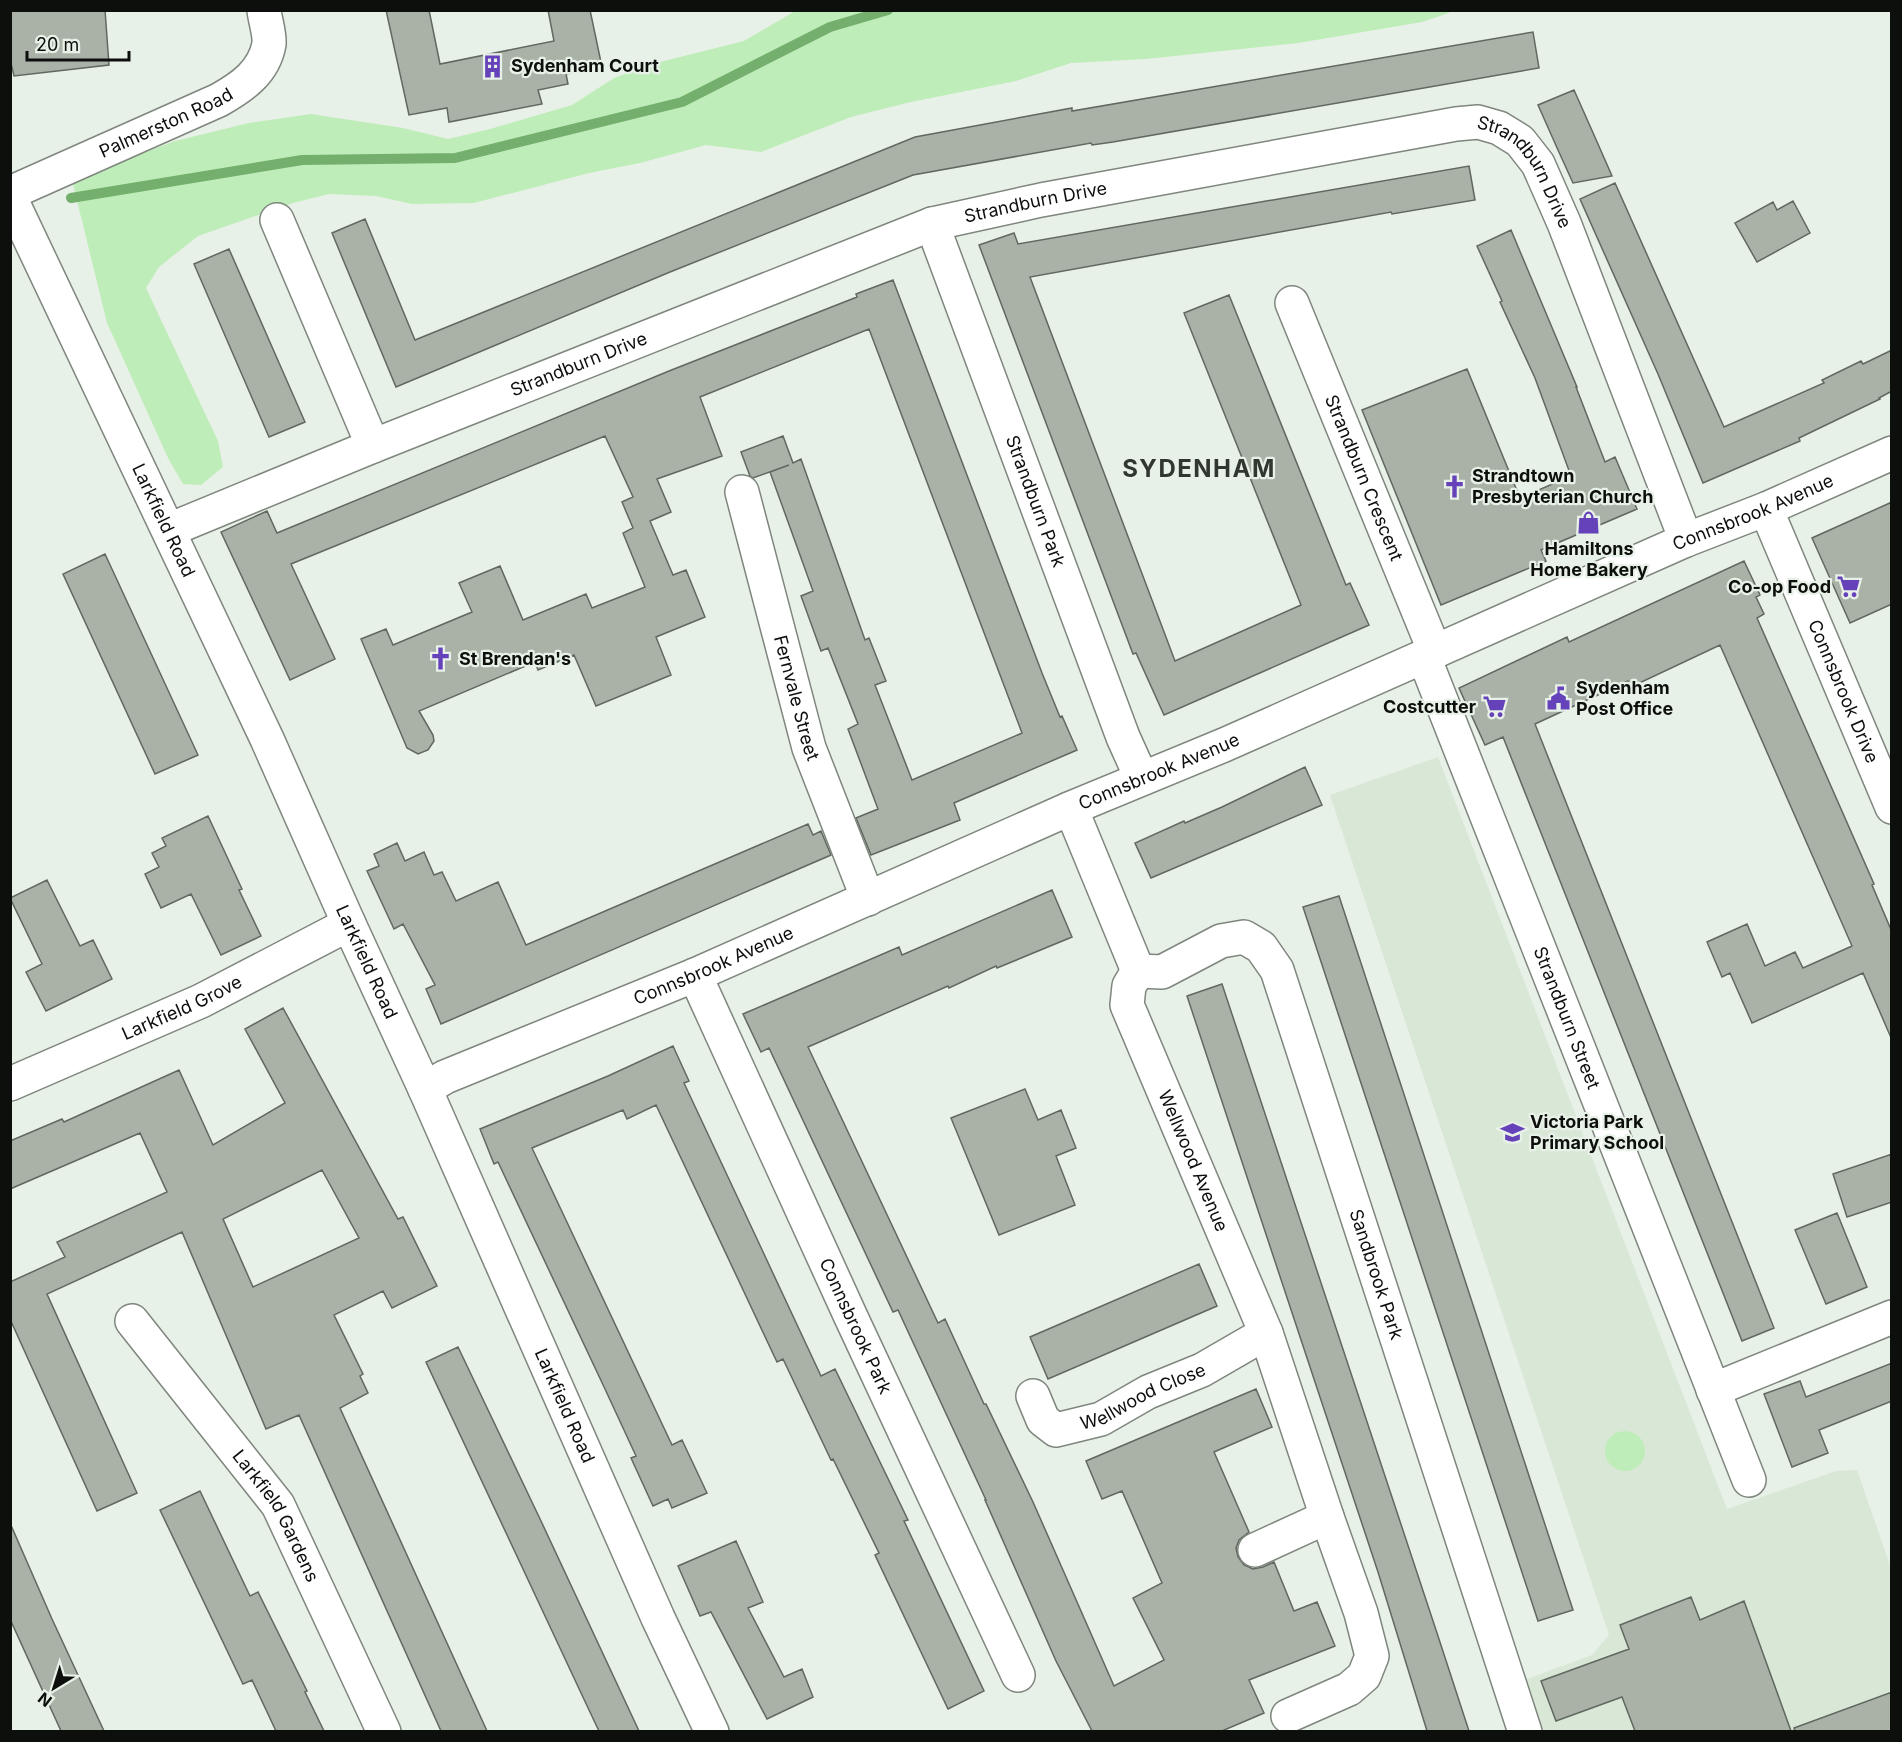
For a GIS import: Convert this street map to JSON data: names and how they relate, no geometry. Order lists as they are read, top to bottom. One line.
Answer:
{"streets":{"street":["Palmerston Road","Strandburn Drive","Strandburn Crescent","Strandburn Park","Connsbrook Avenue","Larkfield Road","Connsbrook Drive","Fernvale Street","Larkfield Grove","Strandburn Street","Wellwood Avenue","Sandbrook Park","Connsbrook Park","Wellwood Close","Larkfield Gardens"]},"crossings":[["Palmerston Road","Larkfield Road"],["Strandburn Drive","Strandburn Park"],["Strandburn Drive","Connsbrook Avenue"],["Strandburn Drive","Larkfield Road"],["Strandburn Crescent","Connsbrook Avenue"],["Strandburn Crescent","Strandburn Street"],["Strandburn Park","Connsbrook Avenue"],["Connsbrook Avenue","Larkfield Road"],["Connsbrook Avenue","Connsbrook Drive"],["Connsbrook Avenue","Fernvale Street"],["Connsbrook Avenue","Strandburn Street"],["Connsbrook Avenue","Connsbrook Park"],["Larkfield Road","Larkfield Grove"],["Wellwood Avenue","Sandbrook Park"],["Wellwood Avenue","Wellwood Close"]],"districts":["SYDENHAM"],"places":{"building":["Sydenham Court"],"church":["Strandtown Presbyterian Church","St Brendan's"],"shop":["Hamiltons Home Bakery"],"supermarket":["Co-op Food","Costcutter"],"public building":["Sydenham Post Office"],"school or university":["Victoria Park Primary School"]},"scale_bar":"20 m","north":"bottom left"}
